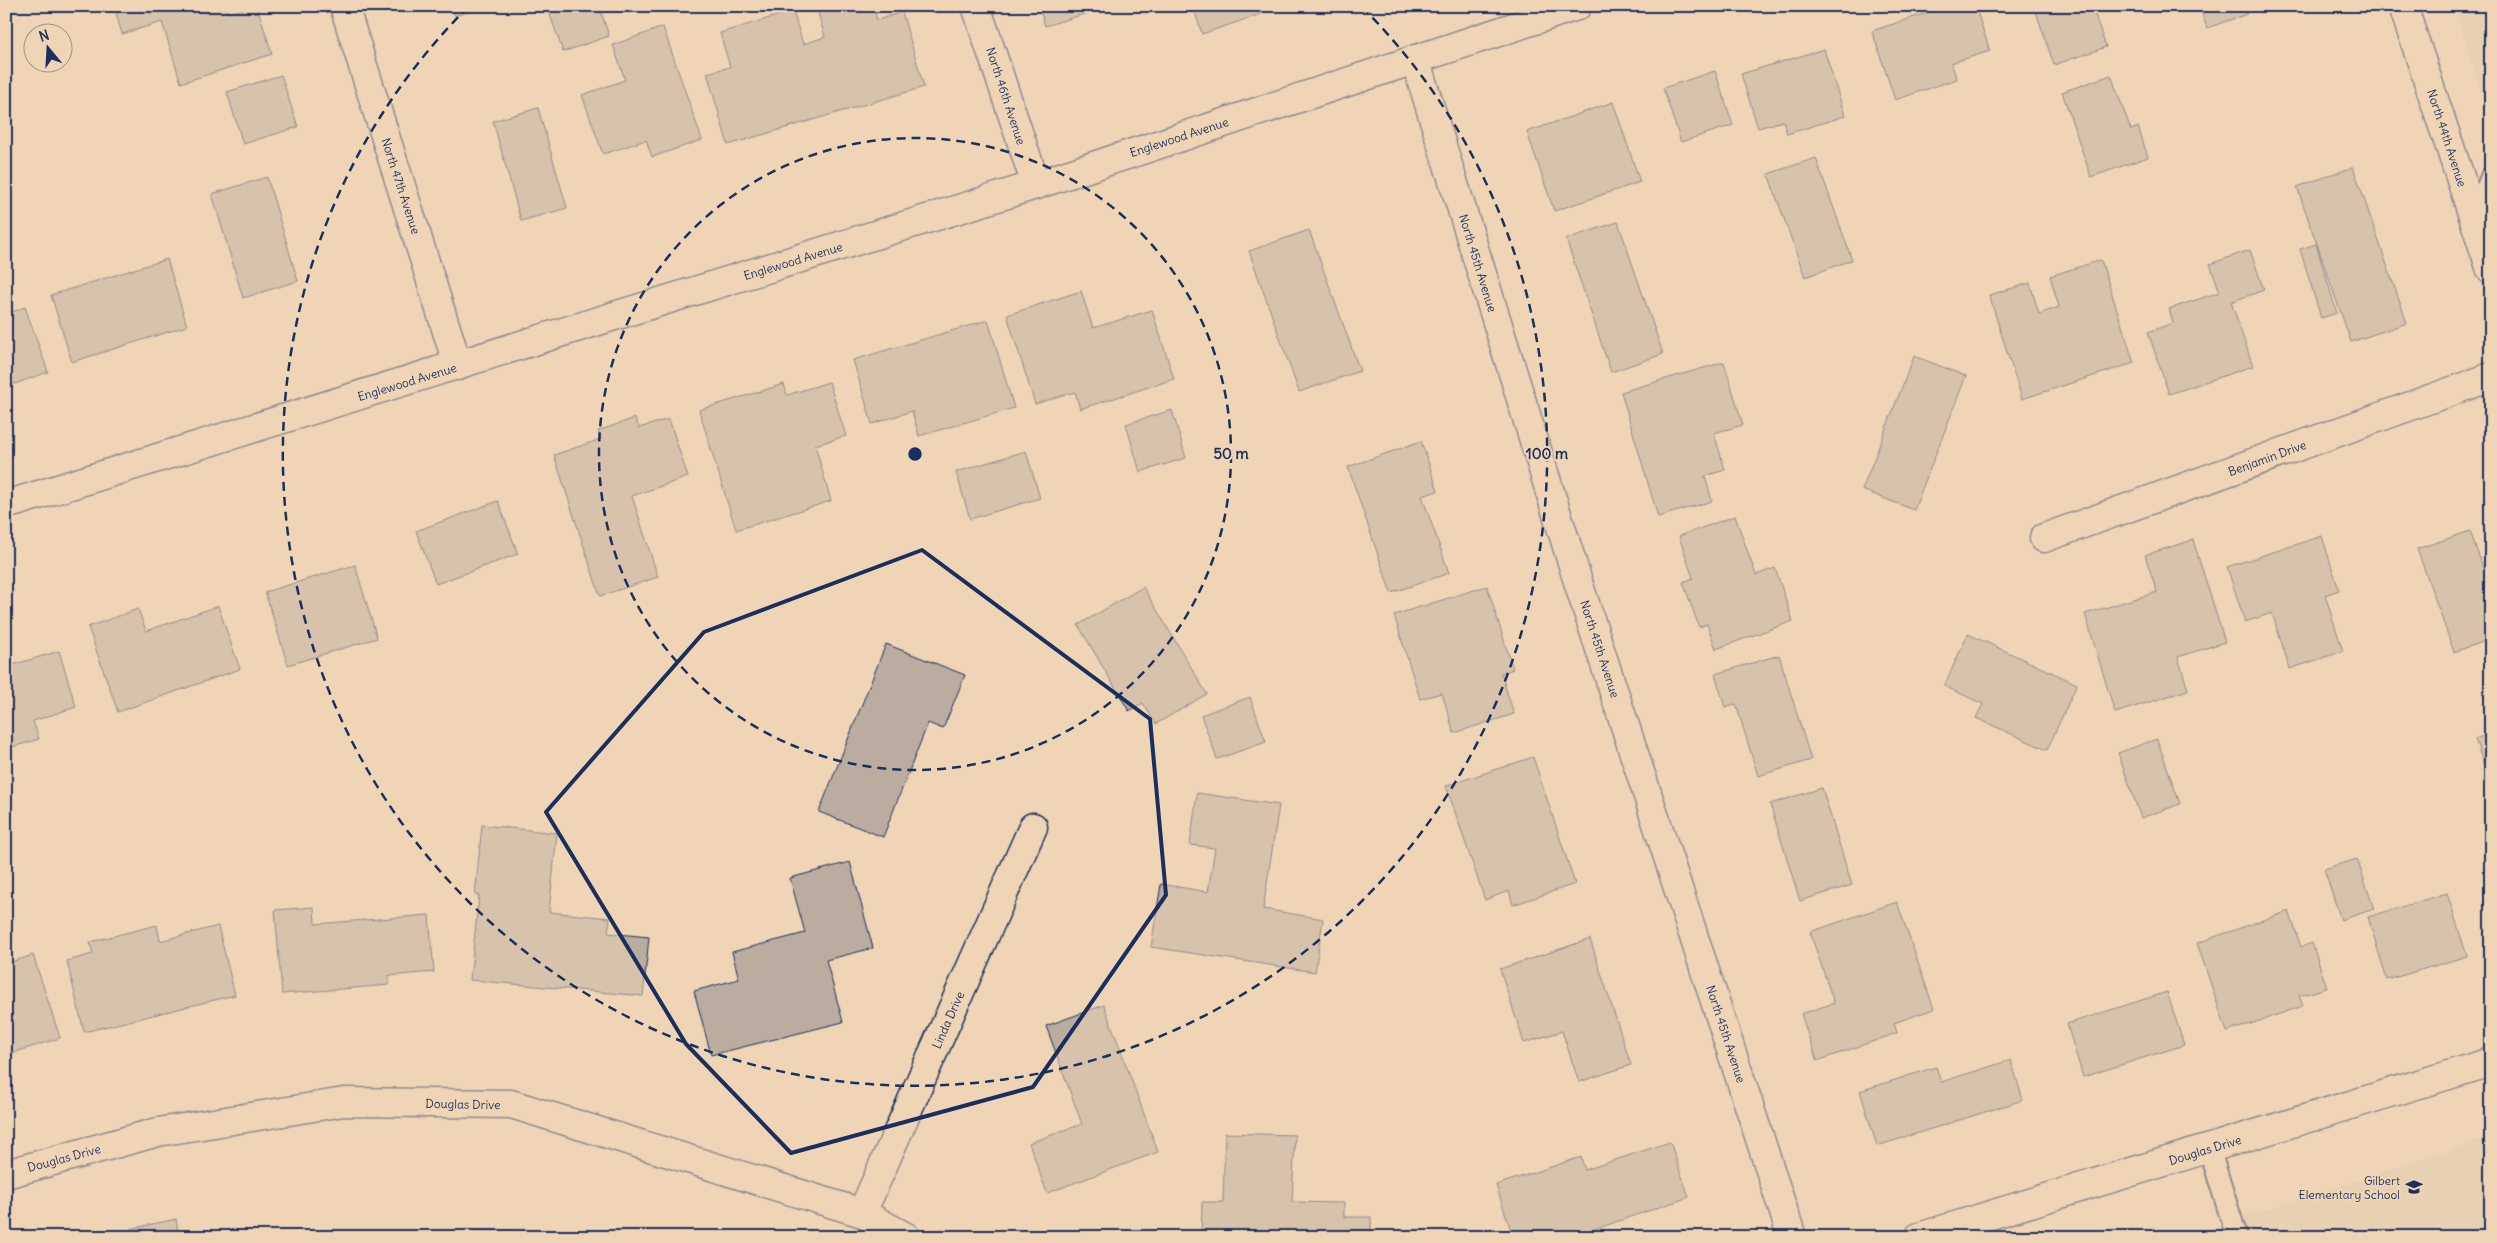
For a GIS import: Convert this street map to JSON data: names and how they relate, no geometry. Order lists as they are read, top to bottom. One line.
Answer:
{"streets":{"street":["North 46th Avenue","Englewood Avenue","North 44th Avenue","North 47th Avenue","North 45th Avenue","Benjamin Drive","Linda Drive","Douglas Drive"]},"crossings":[["North 46th Avenue","Englewood Avenue"],["Englewood Avenue","North 47th Avenue"],["Englewood Avenue","North 45th Avenue"],["Linda Drive","Douglas Drive"]],"places":{"school or university":["Gilbert Elementary School"]},"north":"top","rings":["50 m","100 m"]}
